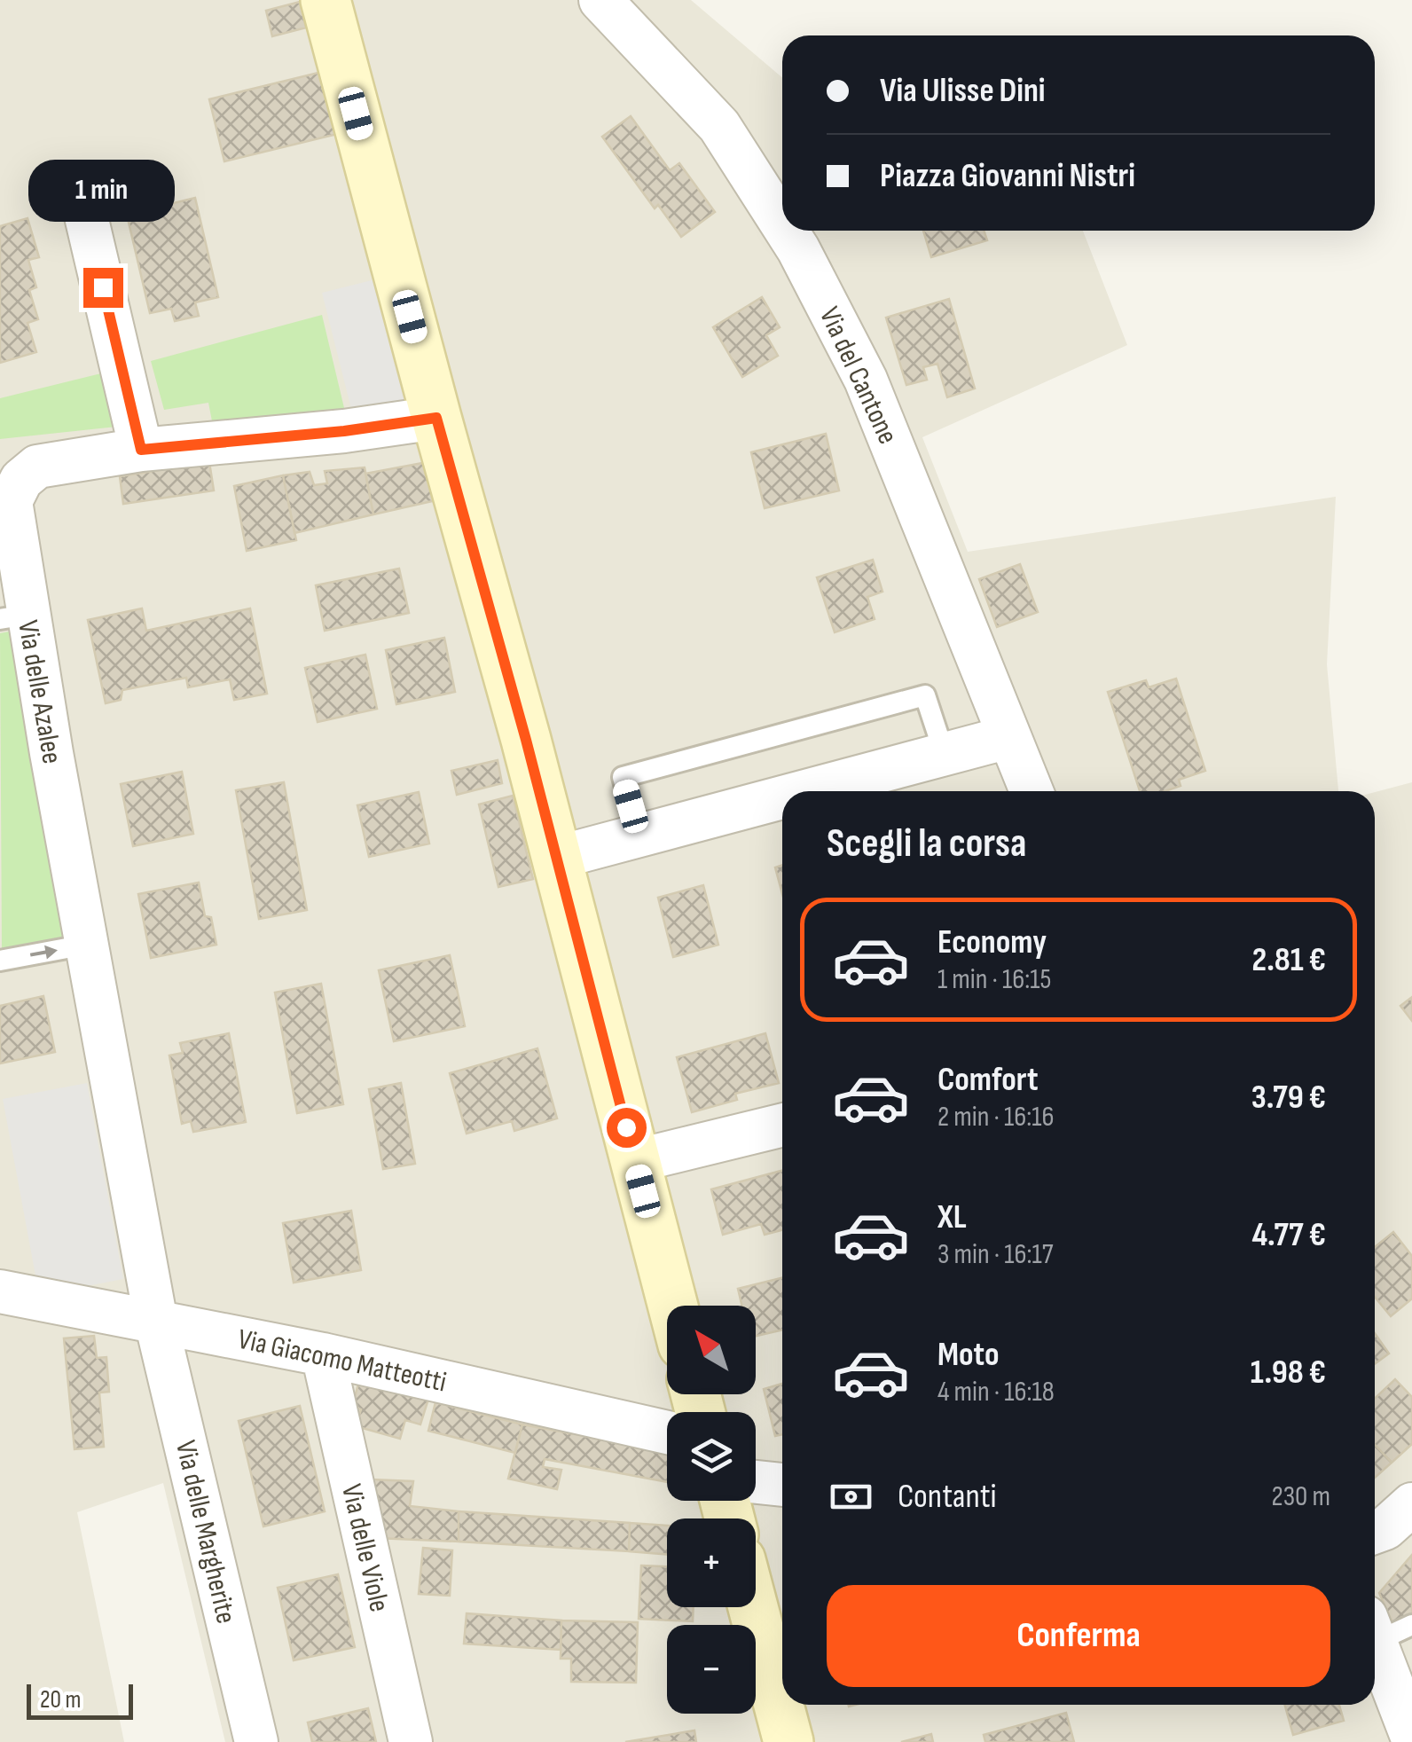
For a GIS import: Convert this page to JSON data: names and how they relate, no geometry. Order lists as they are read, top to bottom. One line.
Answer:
{"streets":{"street":["Via del Cantone","Via delle Azalee","Via Giacomo Matteotti","Via delle Margherite","Via delle Viole"]},"crossings":[["Via delle Azalee","Via Giacomo Matteotti"],["Via delle Azalee","Via delle Margherite"],["Via Giacomo Matteotti","Via delle Margherite"],["Via Giacomo Matteotti","Via delle Viole"]],"scale_bar":"20 m","north":"top left","page":{"banner":["Via Ulisse Dini","Piazza Giovanni Nistri"],"bubble":"1 min","heading":"Scegli la corsa","list":[{"name":"Economy","note":"1 min · 16:15","value":"2.81 €"},{"name":"Comfort","note":"2 min · 16:16","value":"3.79 €"},{"name":"XL","note":"3 min · 16:17","value":"4.77 €"},{"name":"Moto","note":"4 min · 16:18","value":"1.98 €"}],"map_buttons":["+","−"],"pay":["Contanti","230 m"],"buttons":"Conferma","scale":"20 m"}}
